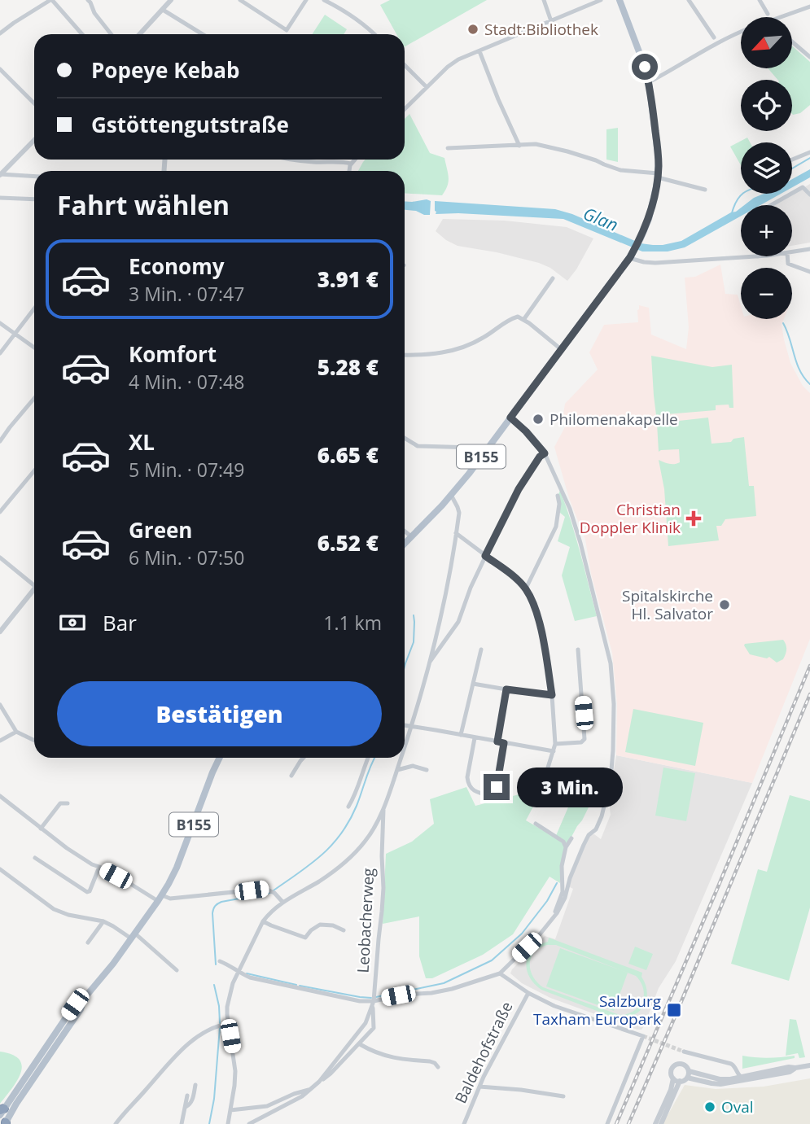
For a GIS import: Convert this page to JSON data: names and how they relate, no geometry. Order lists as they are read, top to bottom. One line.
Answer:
{"streets":{"main road":["B155"],"street":["Leobacherweg","Baldehofstraße"]},"water":["Glan"],"places":{"other":["Stadt:Bibliothek","Philomenakapelle","Spitalskirche Hl. Salvator","Oval"],"health":["Christian Doppler Klinik"],"transit":["Salzburg Taxham Europark"]},"north":"bottom left","page":{"map_buttons":["+","−"],"banner":["Popeye Kebab","Gstöttengutstraße"],"heading":"Fahrt wählen","list":[{"name":"Economy","note":"3 Min. · 07:47","value":"3.91 €"},{"name":"Komfort","note":"4 Min. · 07:48","value":"5.28 €"},{"name":"XL","note":"5 Min. · 07:49","value":"6.65 €"},{"name":"Green","note":"6 Min. · 07:50","value":"6.52 €"}],"pay":["Bar","1.1 km"],"buttons":"Bestätigen","bubble":"3 Min."}}
